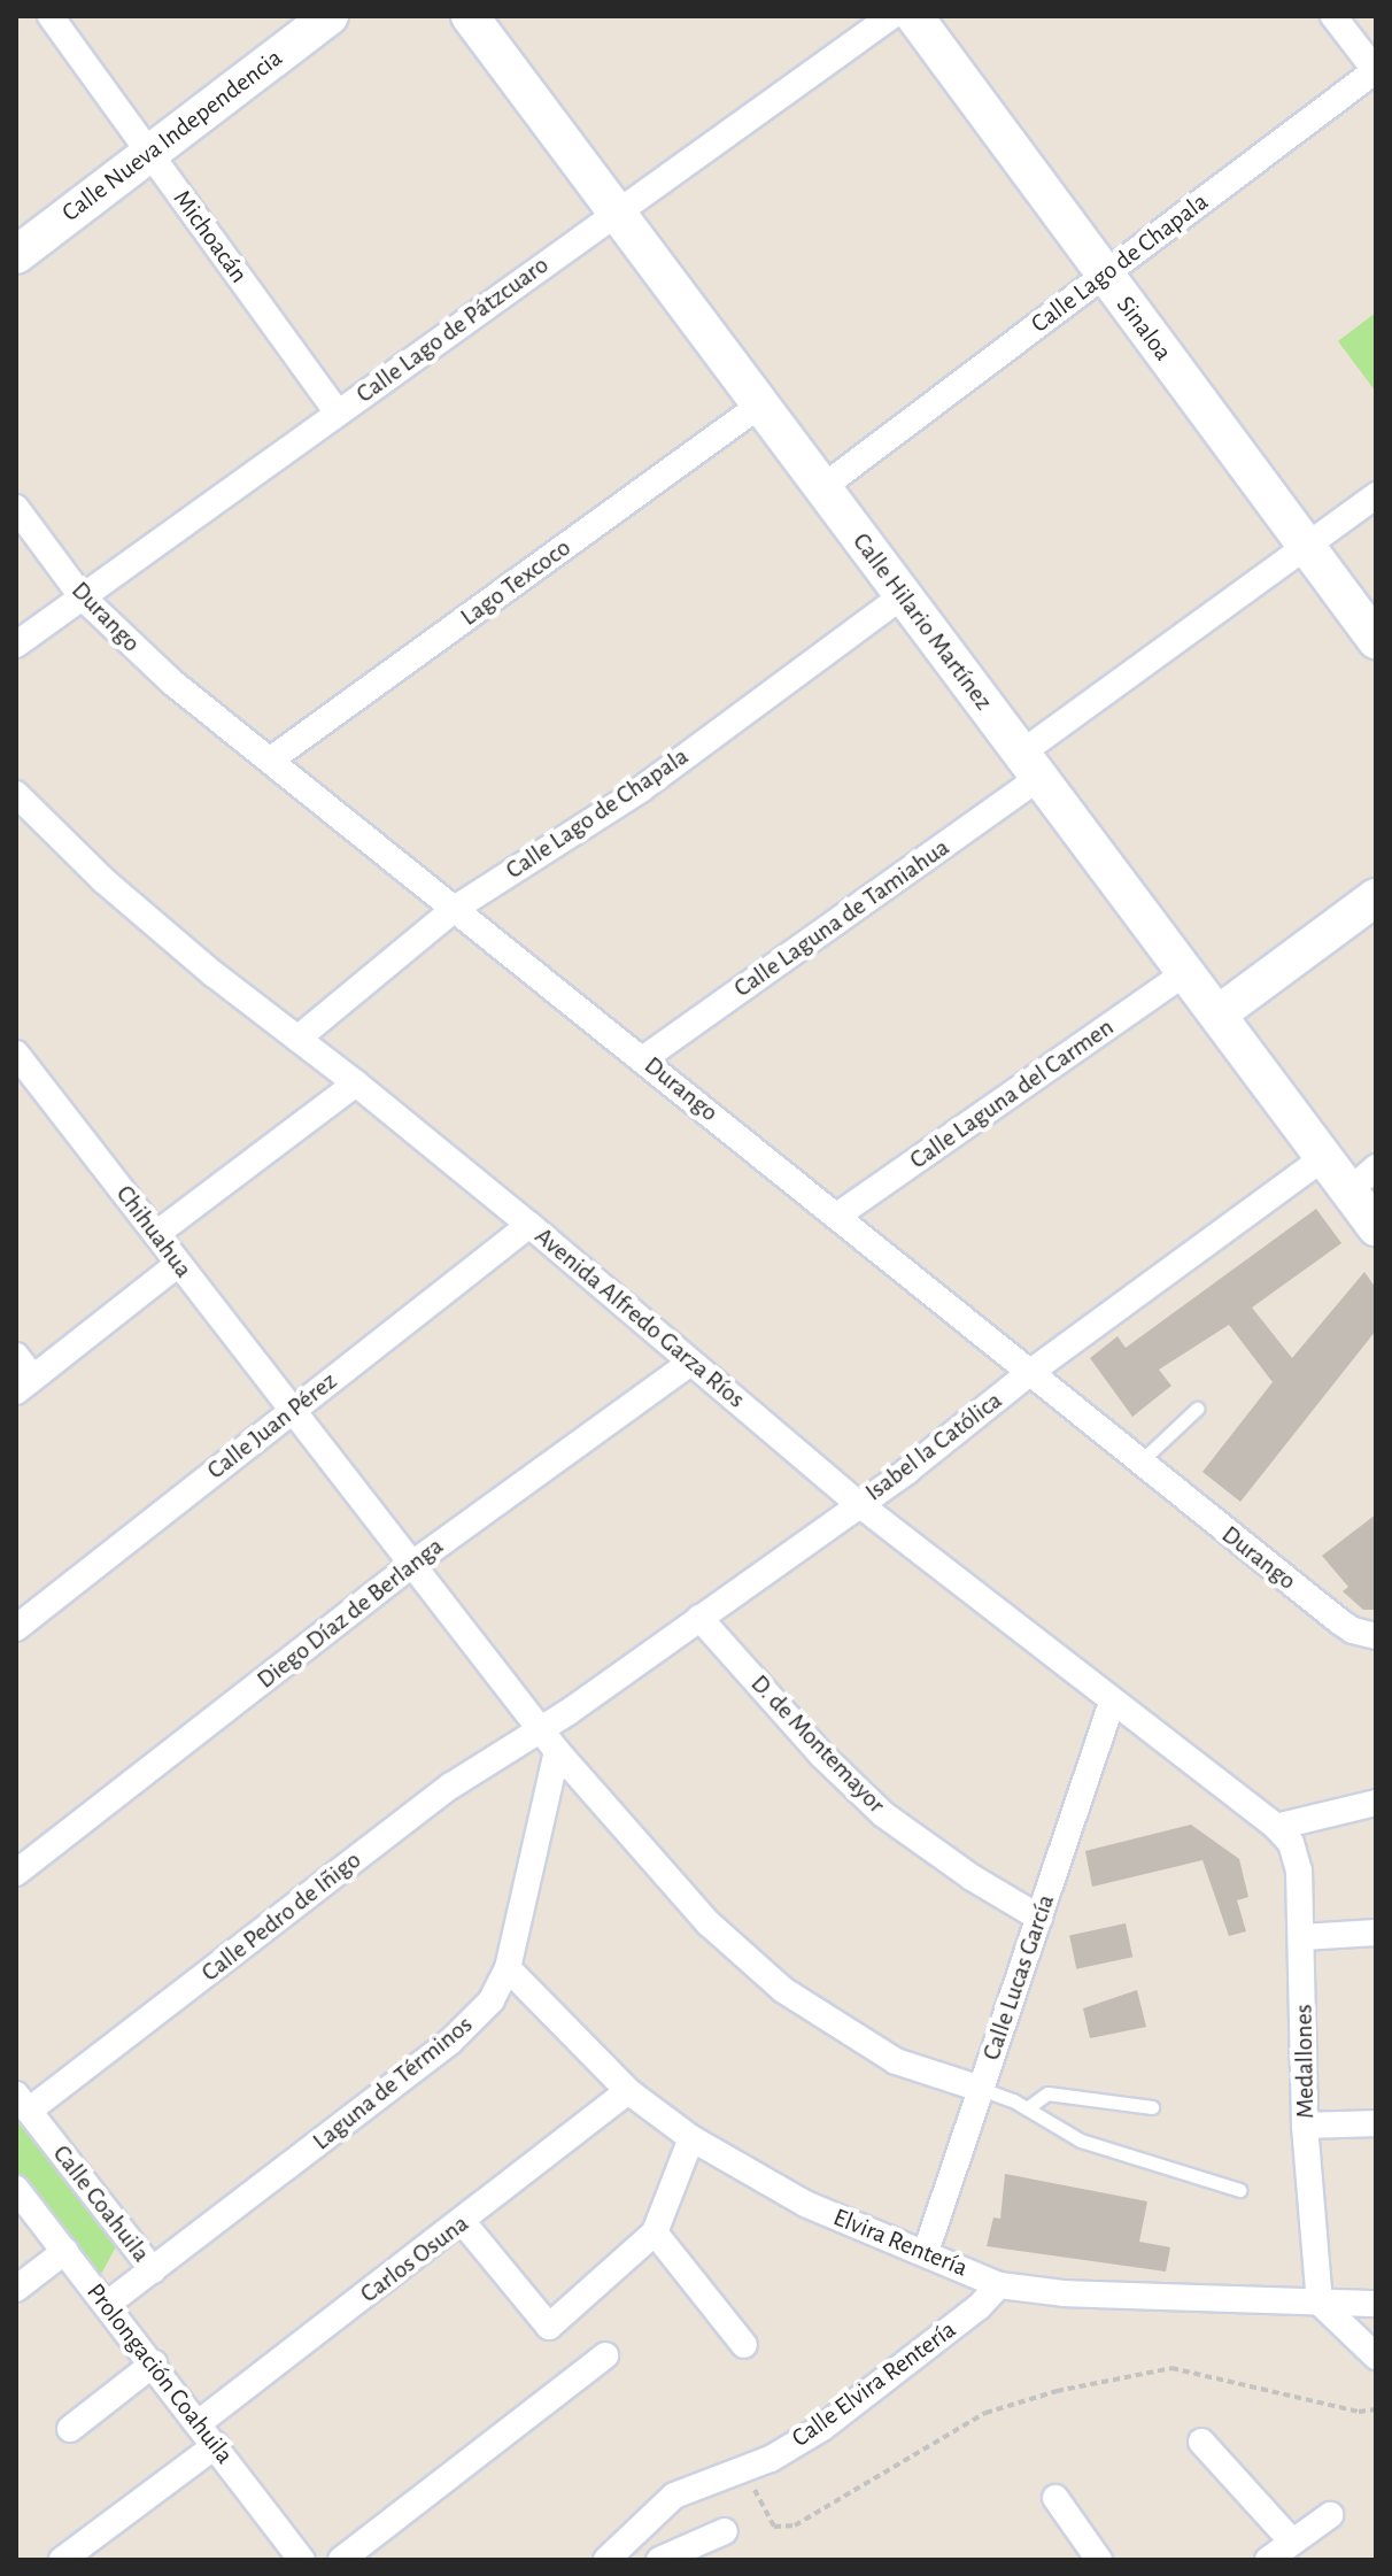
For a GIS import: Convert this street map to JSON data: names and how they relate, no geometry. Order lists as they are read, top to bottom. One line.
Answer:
{"streets":{"street":["Calle Nueva Independencia","Michoacán","Calle Lago de Chapala","Sinaloa","Calle Lago de Pátzcuaro","Lago Texcoco","Durango","Calle Hilario Martínez","Calle Laguna de Tamiahua","Calle Laguna del Carmen","Chihuahua","Avenida Alfredo Garza Ríos","Calle Juan Pérez","Isabel la Católica","Diego Díaz de Berlanga","D. de Montemayor","Calle Pedro de Iñigo","Calle Lucas García","Medallones","Laguna de Términos","Calle Coahuila","Elvira Rentería","Carlos Osuna","Prolongación Coahuila","Calle Elvira Rentería"]},"crossings":[["Calle Nueva Independencia","Michoacán"],["Michoacán","Calle Lago de Pátzcuaro"],["Calle Lago de Chapala","Sinaloa"],["Calle Lago de Chapala","Durango"],["Calle Lago de Chapala","Calle Hilario Martínez"],["Calle Lago de Chapala","Avenida Alfredo Garza Ríos"],["Sinaloa","Calle Laguna de Tamiahua"],["Calle Lago de Pátzcuaro","Durango"],["Calle Lago de Pátzcuaro","Calle Hilario Martínez"],["Lago Texcoco","Durango"],["Lago Texcoco","Calle Hilario Martínez"],["Durango","Calle Laguna de Tamiahua"],["Durango","Calle Laguna del Carmen"],["Durango","Isabel la Católica"],["Calle Hilario Martínez","Calle Laguna de Tamiahua"],["Calle Hilario Martínez","Calle Laguna del Carmen"],["Calle Hilario Martínez","Isabel la Católica"],["Chihuahua","Calle Juan Pérez"],["Chihuahua","Isabel la Católica"],["Chihuahua","Diego Díaz de Berlanga"],["Chihuahua","Calle Pedro de Iñigo"],["Avenida Alfredo Garza Ríos","Calle Juan Pérez"],["Avenida Alfredo Garza Ríos","Isabel la Católica"],["Avenida Alfredo Garza Ríos","Diego Díaz de Berlanga"],["Avenida Alfredo Garza Ríos","Calle Lucas García"],["Avenida Alfredo Garza Ríos","Medallones"],["Isabel la Católica","D. de Montemayor"],["Isabel la Católica","Calle Pedro de Iñigo"],["D. de Montemayor","Calle Lucas García"],["Calle Pedro de Iñigo","Calle Coahuila"],["Calle Lucas García","Elvira Rentería"],["Medallones","Elvira Rentería"],["Laguna de Términos","Calle Coahuila"],["Laguna de Términos","Elvira Rentería"],["Laguna de Términos","Prolongación Coahuila"],["Elvira Rentería","Carlos Osuna"],["Elvira Rentería","Calle Elvira Rentería"],["Carlos Osuna","Prolongación Coahuila"]]}
